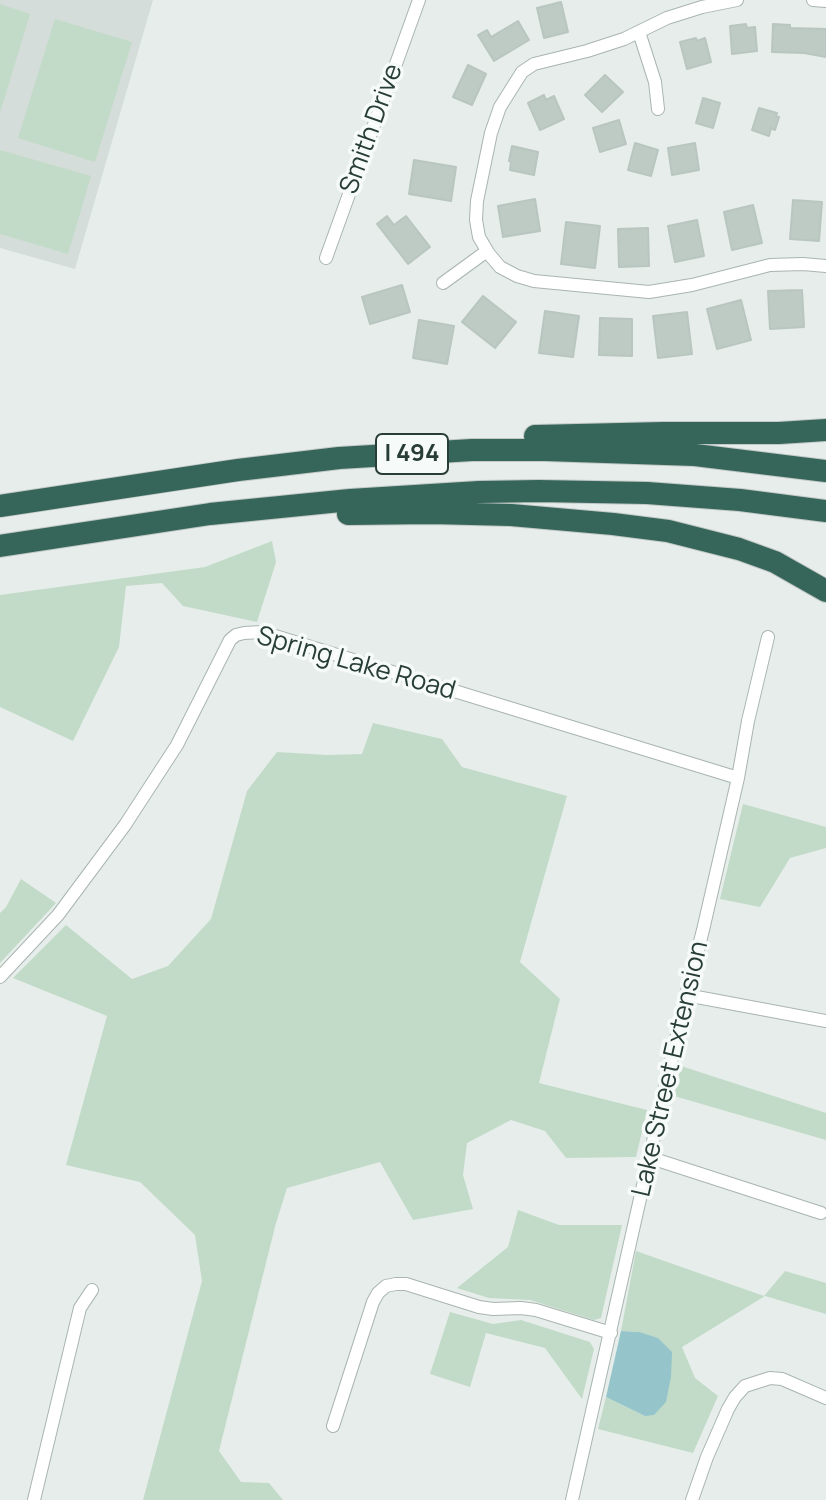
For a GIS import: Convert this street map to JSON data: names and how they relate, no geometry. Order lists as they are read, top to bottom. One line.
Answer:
{"streets":{"highway":["I 494"],"street":["Smith Drive","Spring Lake Road","Lake Street Extension"]},"crossings":[["Spring Lake Road","Lake Street Extension"]]}
